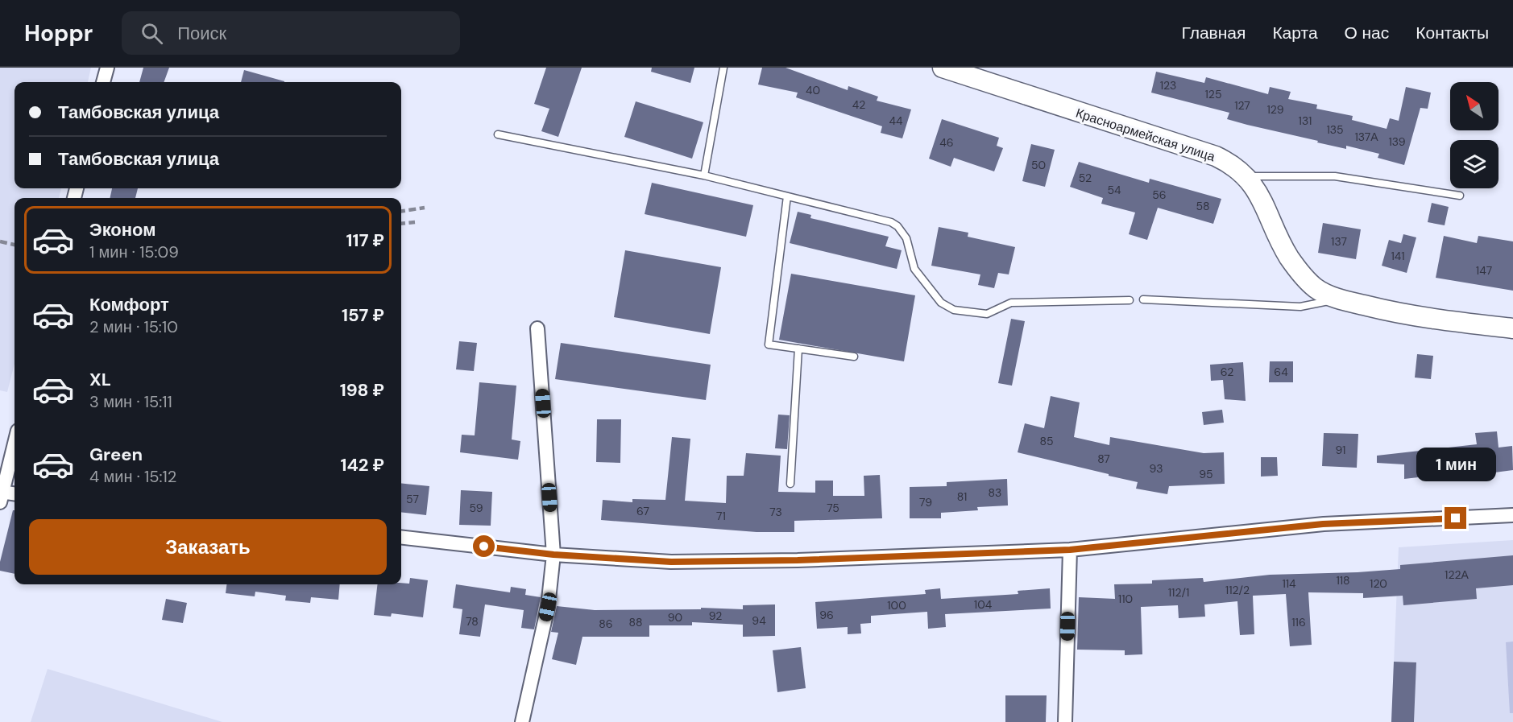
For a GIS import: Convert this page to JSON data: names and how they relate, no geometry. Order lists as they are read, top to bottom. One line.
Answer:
{"streets":{"street":["Красноармейская улица"]},"house_numbers":["123","40","125","42","127","129","44","131","135","137А","139","46","50","52","54","56","58","137","141","147","62","64","85","91","87","93","95","83","81","57","79","59","75","67","73","71","122А","118","114","120","112/2","112/1","110","104","100","96","92","90","94","78","88","116","86"],"north":"top left","page":{"header":"Hoppr","search":"Поиск","nav":["Главная","Карта","О нас","Контакты"],"banner":["Тамбовская улица","Тамбовская улица"],"list":[{"name":"Эконом","note":"1 мин · 15:09","value":"117 ₽"},{"name":"Комфорт","note":"2 мин · 15:10","value":"157 ₽"},{"name":"XL","note":"3 мин · 15:11","value":"198 ₽"},{"name":"Green","note":"4 мин · 15:12","value":"142 ₽"}],"bubble":"1 мин","buttons":"Заказать"}}
